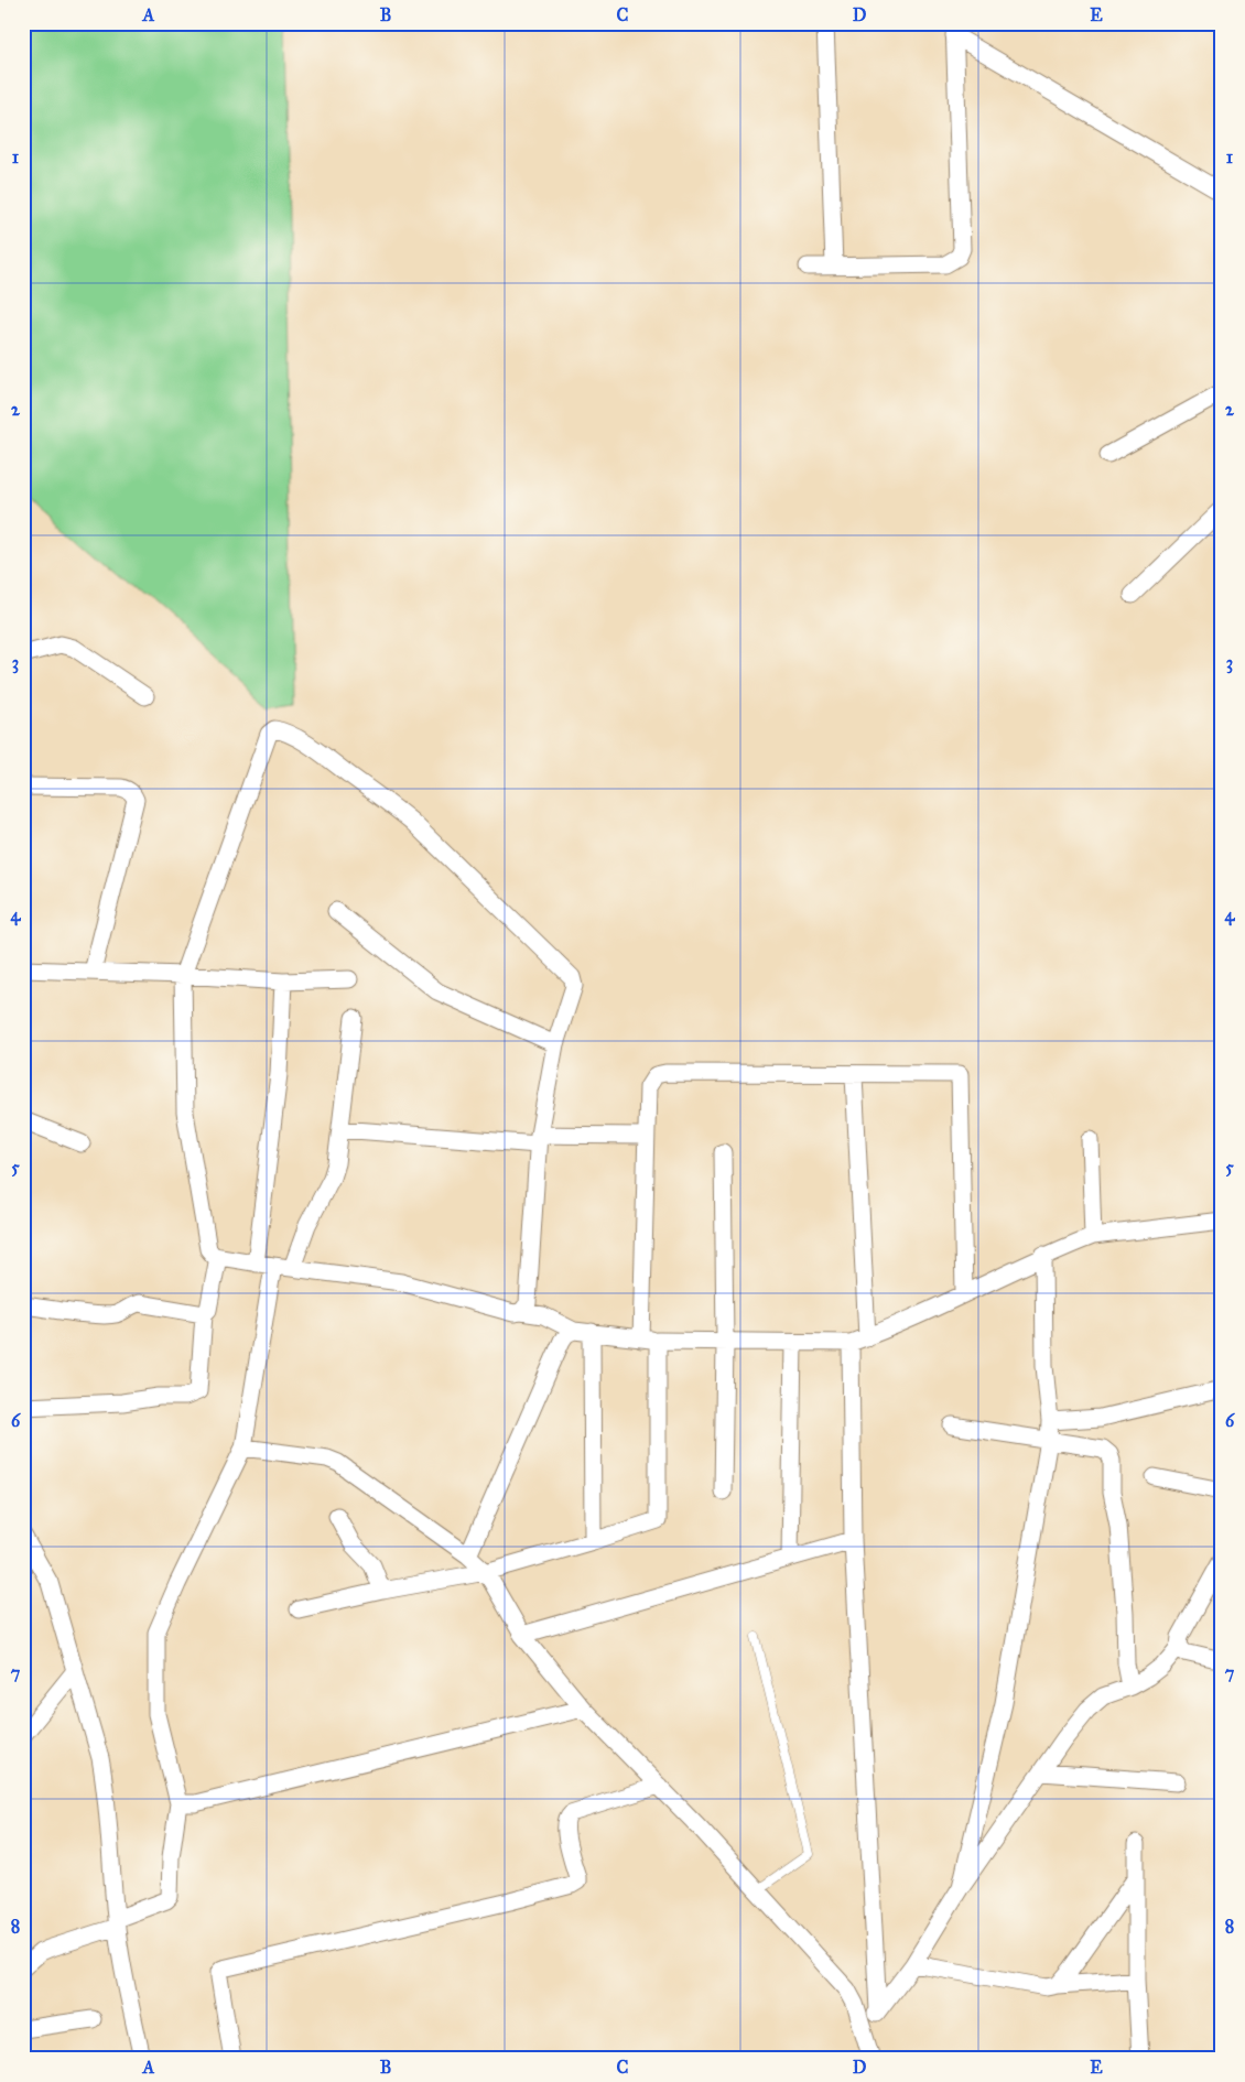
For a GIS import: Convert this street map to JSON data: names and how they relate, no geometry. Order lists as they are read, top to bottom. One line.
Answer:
{"grid":{"columns":["A","B","C","D","E"],"rows":["1","2","3","4","5","6","7","8"]}}
